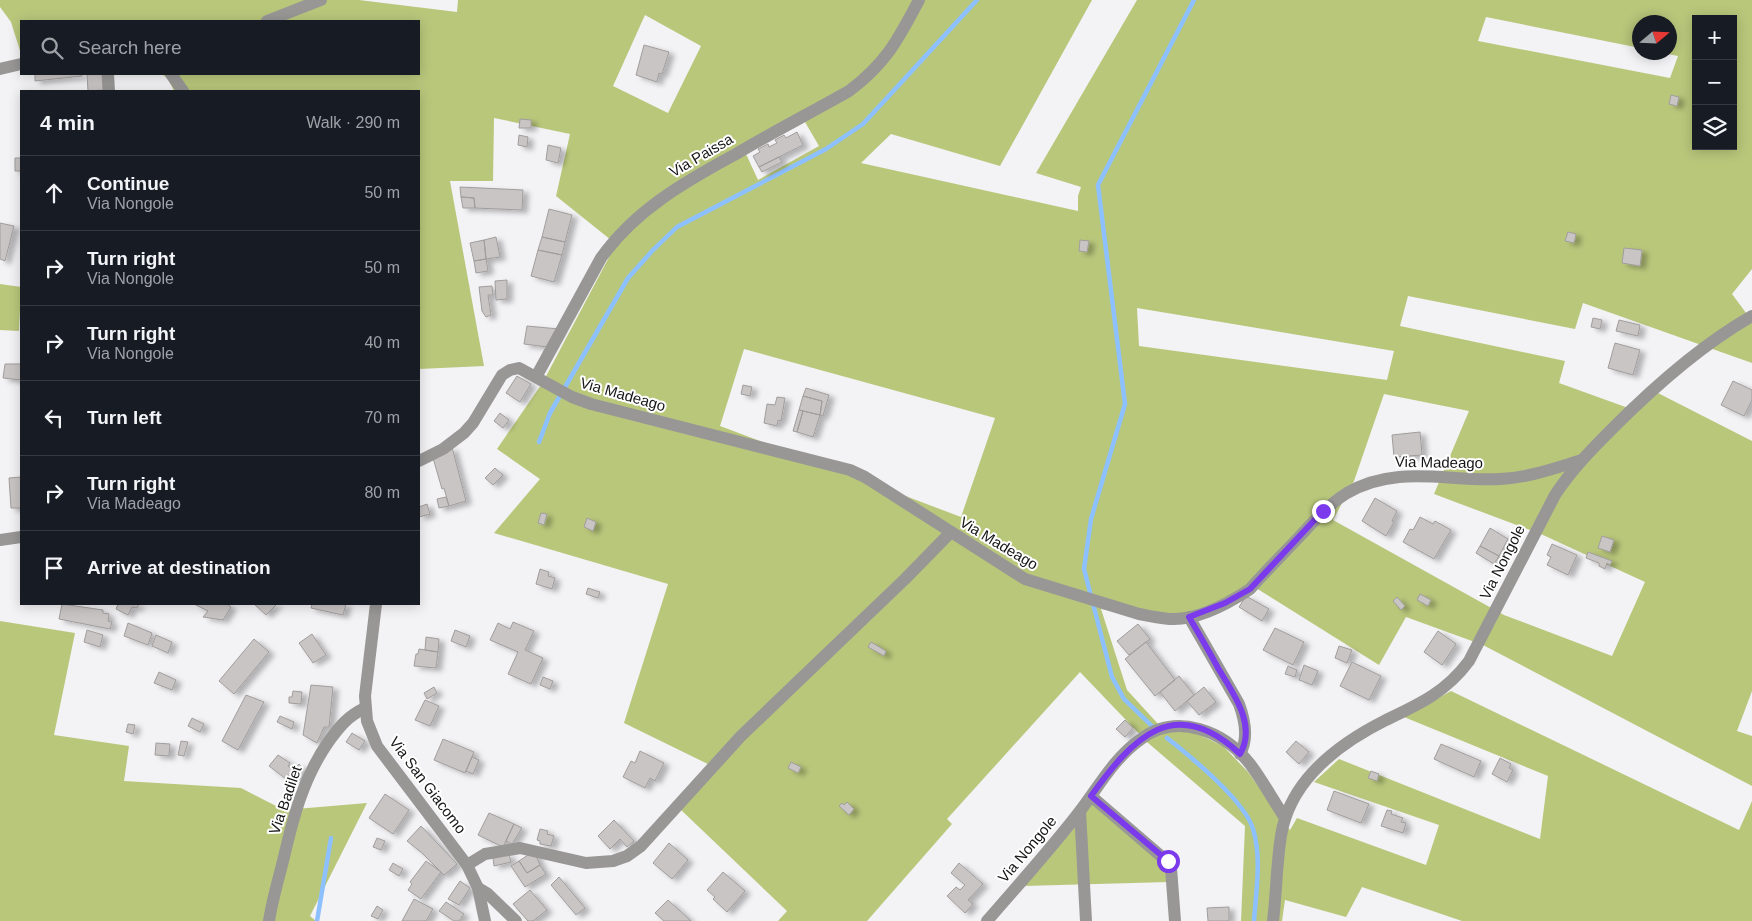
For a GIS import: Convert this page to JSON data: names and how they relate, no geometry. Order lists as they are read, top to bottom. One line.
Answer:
{"streets":{"street":["Via Paissa","Via Madeago","Via Nongole","Via San Giacomo","Via Badilet"]},"crossings":[["Via Paissa","Via Madeago"],["Via Madeago","Via Nongole"],["Via San Giacomo","Via Badilet"]],"north":"right","page":{"map_buttons":["+","−"],"search":"Search here","heading":["4 min","Walk · 290 m"],"list":[["Continue","Via Nongole","50 m"],["Turn right","Via Nongole","50 m"],["Turn right","Via Nongole","40 m"],["Turn left","70 m"],["Turn right","Via Madeago","80 m"],"Arrive at destination"]}}
